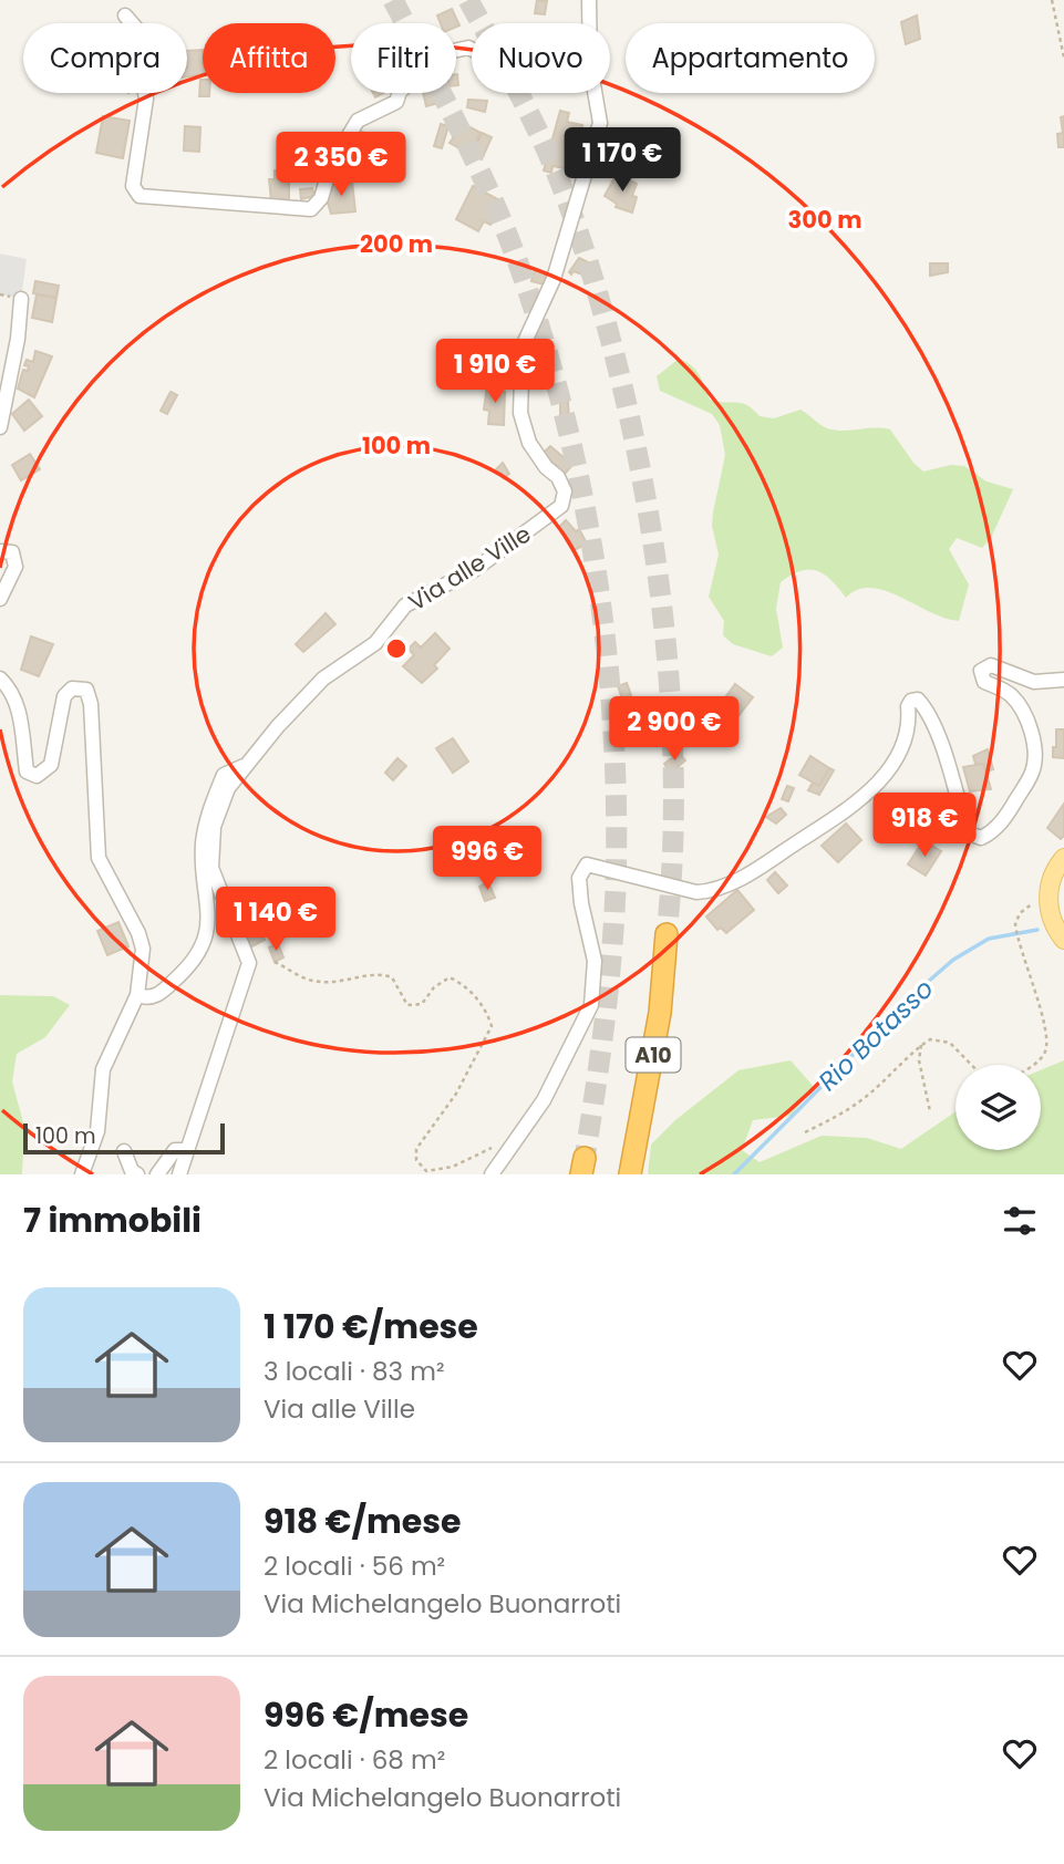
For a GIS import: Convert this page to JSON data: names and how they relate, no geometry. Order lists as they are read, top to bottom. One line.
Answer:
{"streets":{"highway":["A10"],"street":["Via alle Ville"]},"water":["Rio Botasso"],"scale_bar":"100 m","page":{"chip":["Compra","Affitta","Filtri","Nuovo","Appartamento"],"price":["1 170 €","2 350 €","1 910 €","2 900 €","918 €","996 €","1 140 €"],"scale":"100 m","heading":"7 immobili","list":[{"name":"1 170 €/mese","note":"3 locali · 83 m² · Via alle Ville"},{"name":"918 €/mese","note":"2 locali · 56 m² · Via Michelangelo Buonarroti"},{"name":"996 €/mese","note":"2 locali · 68 m² · Via Michelangelo Buonarroti"}]},"rings":["300 m","200 m","100 m"]}
